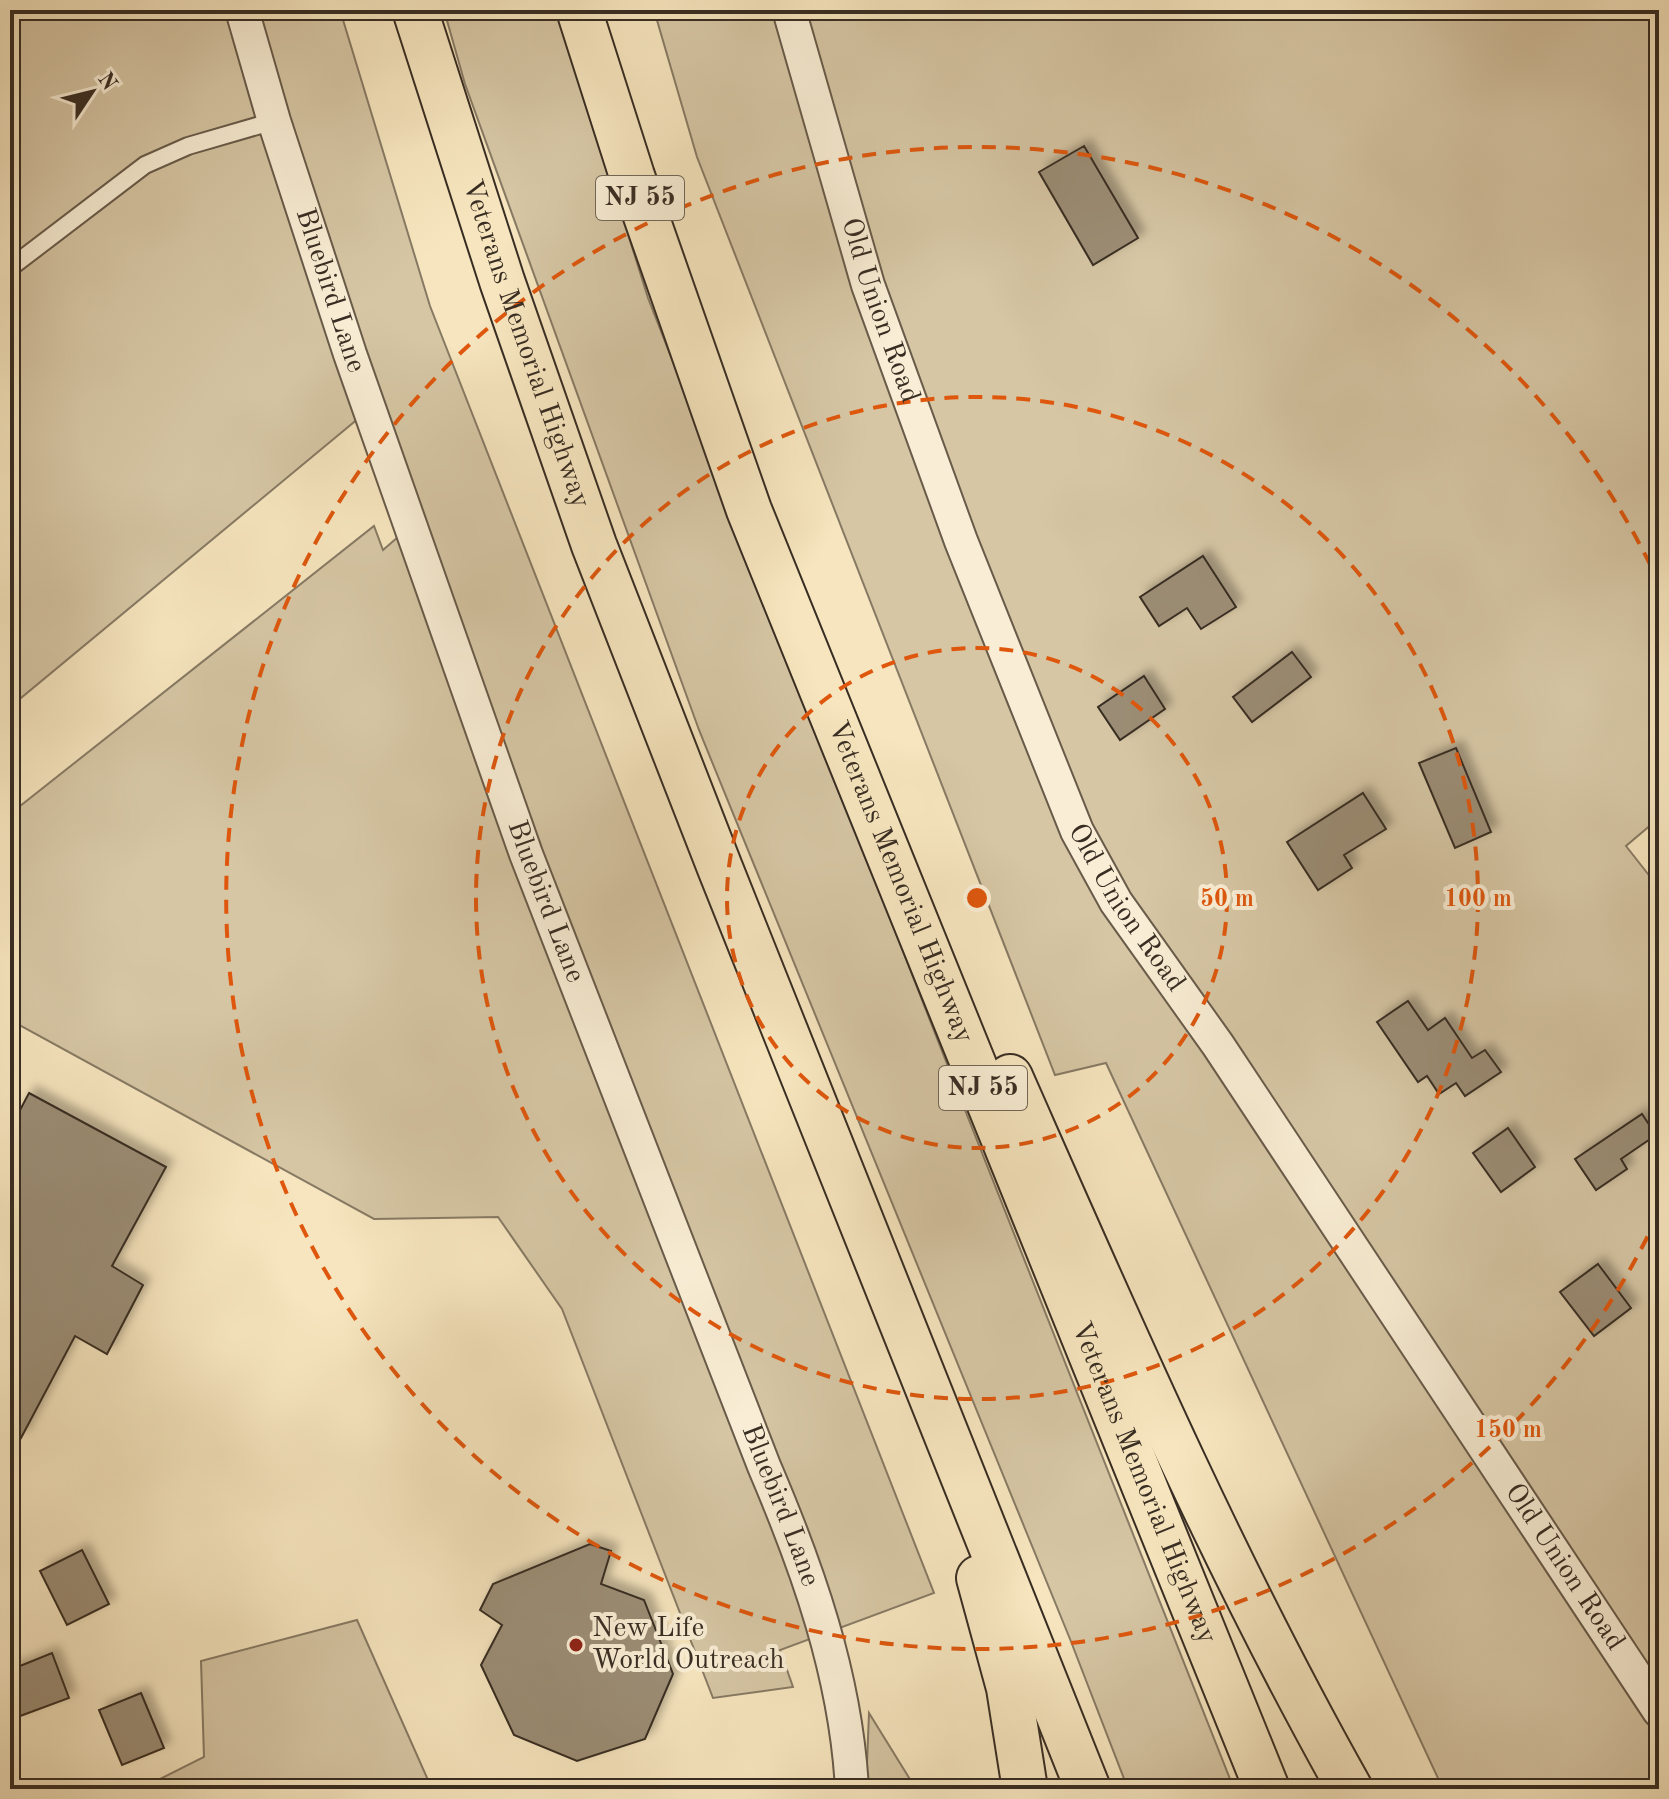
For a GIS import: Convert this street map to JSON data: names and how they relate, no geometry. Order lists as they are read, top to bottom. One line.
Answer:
{"streets":{"highway":["NJ 55","Veterans Memorial Highway"],"street":["Bluebird Lane","Old Union Road"]},"places":["New Life World Outreach"],"north":"top right","rings":["50 m","100 m","150 m"]}
